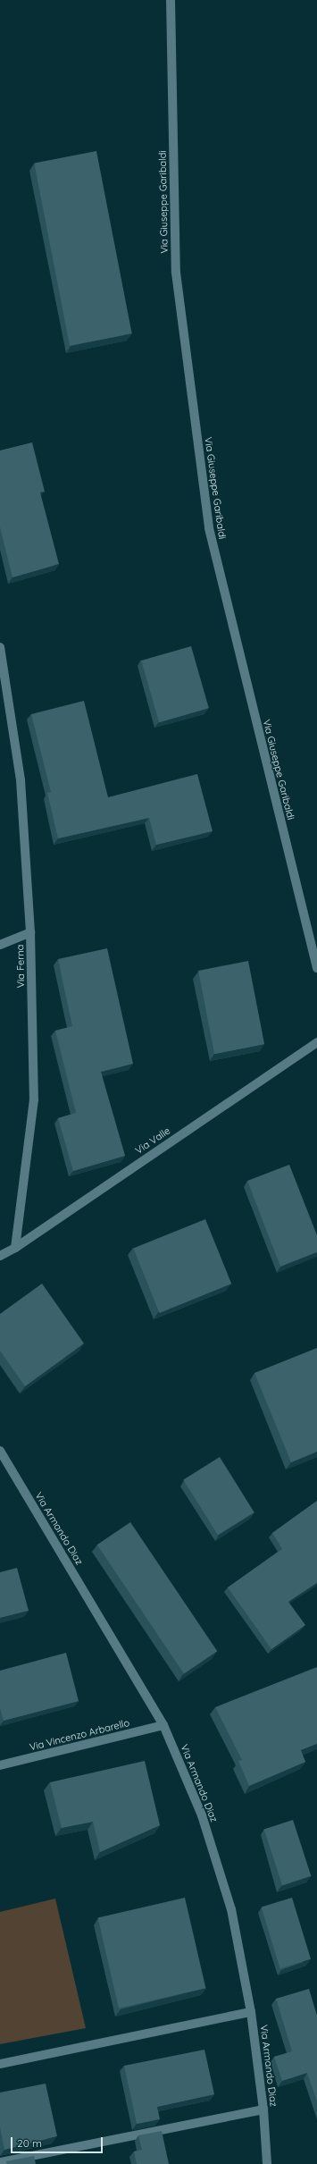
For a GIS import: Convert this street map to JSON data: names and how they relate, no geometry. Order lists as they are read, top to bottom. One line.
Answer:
{"streets":{"street":["Via Giuseppe Garibaldi","Via Ferna","Via Valle","Via Armando Diaz","Via Vincenzo Arbarello"]},"crossings":[["Via Ferna","Via Valle"],["Via Armando Diaz","Via Vincenzo Arbarello"]],"scale_bar":"20 m"}
